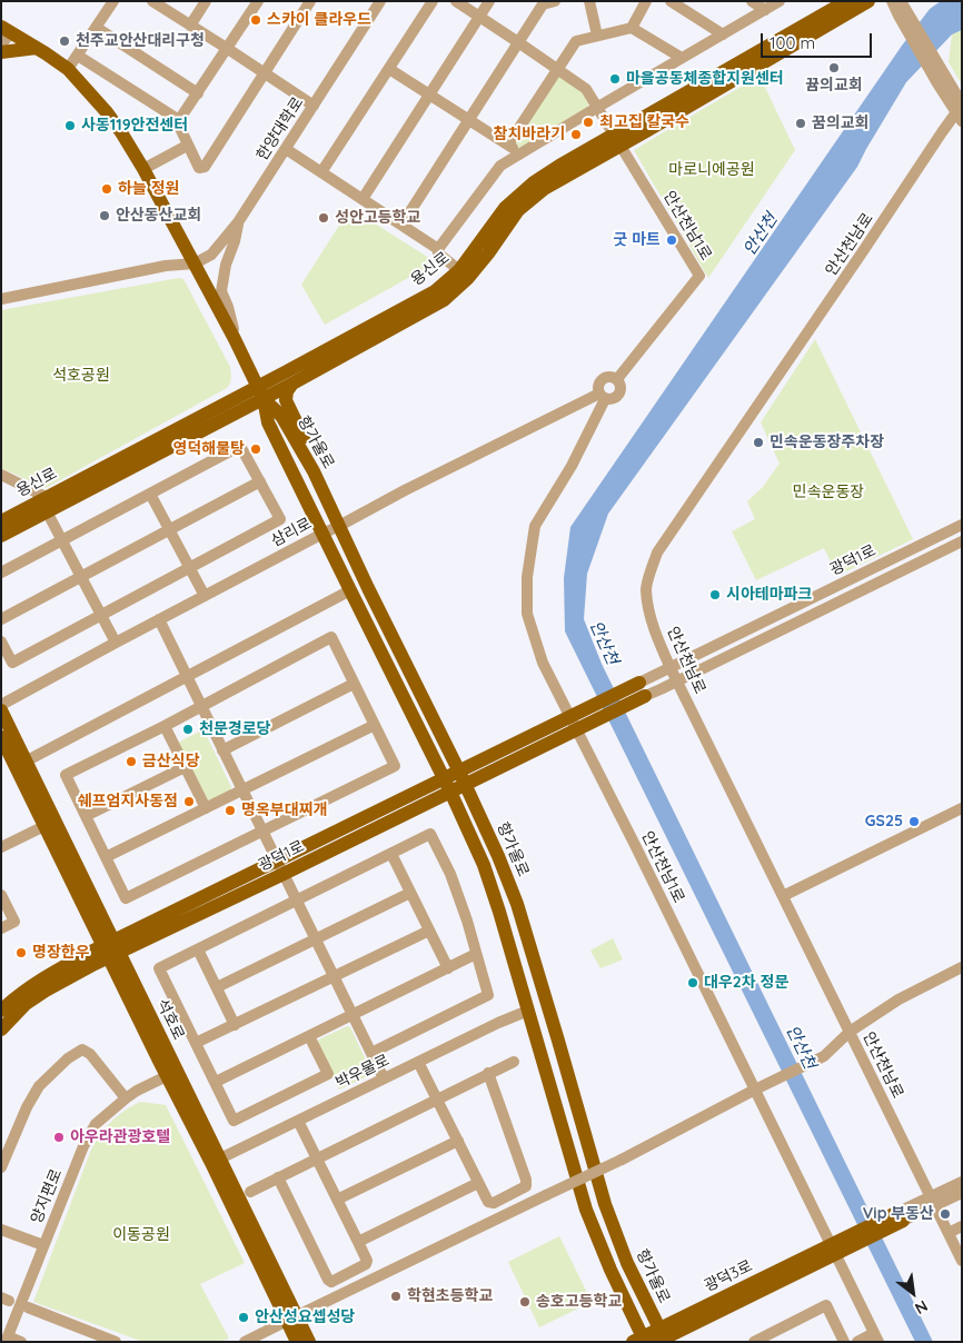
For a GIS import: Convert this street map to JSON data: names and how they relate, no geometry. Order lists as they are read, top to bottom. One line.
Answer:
{"streets":{"main road":["용신로","항가울로","광덕1로","석호로","광덕3로"],"street":["한양대학로","안산천남1로","안산천남로","삼리로","박우물로","양지편로"]},"crossings":[["한양대학로","항가울로"],["안산천남1로","용신로"],["안산천남1로","삼리로"],["안산천남1로","광덕1로"],["안산천남1로","광덕3로"],["안산천남로","광덕1로"],["용신로","항가울로"],["항가울로","삼리로"],["항가울로","광덕1로"],["항가울로","박우물로"],["항가울로","광덕3로"],["광덕1로","석호로"],["석호로","박우물로"],["석호로","양지편로"]],"water":["안산천"],"parks":["마로니에공원","석호공원","민속운동장","이동공원"],"places":["스카이 클라우드","천주교안산대리구청","뀸의교회","마을공동체종합지원센터","최고집 칼국수","꿈의교회","사동119안전센터","참치바라기","하늘 정원","안산동산교회","성안고등학교","굿 마트","민속운동장주차장","영덕해물탕","시아테마파크","천문경로당","금산식당","쉐프엄지사동점","명옥부대찌개","GS25","명장한우","대우2차 정문","아우라관광호텔","Vip 부동산","학현초등학교","송호고등학교","안산성요셉성당"],"scale_bar":"100 m","north":"bottom right"}
